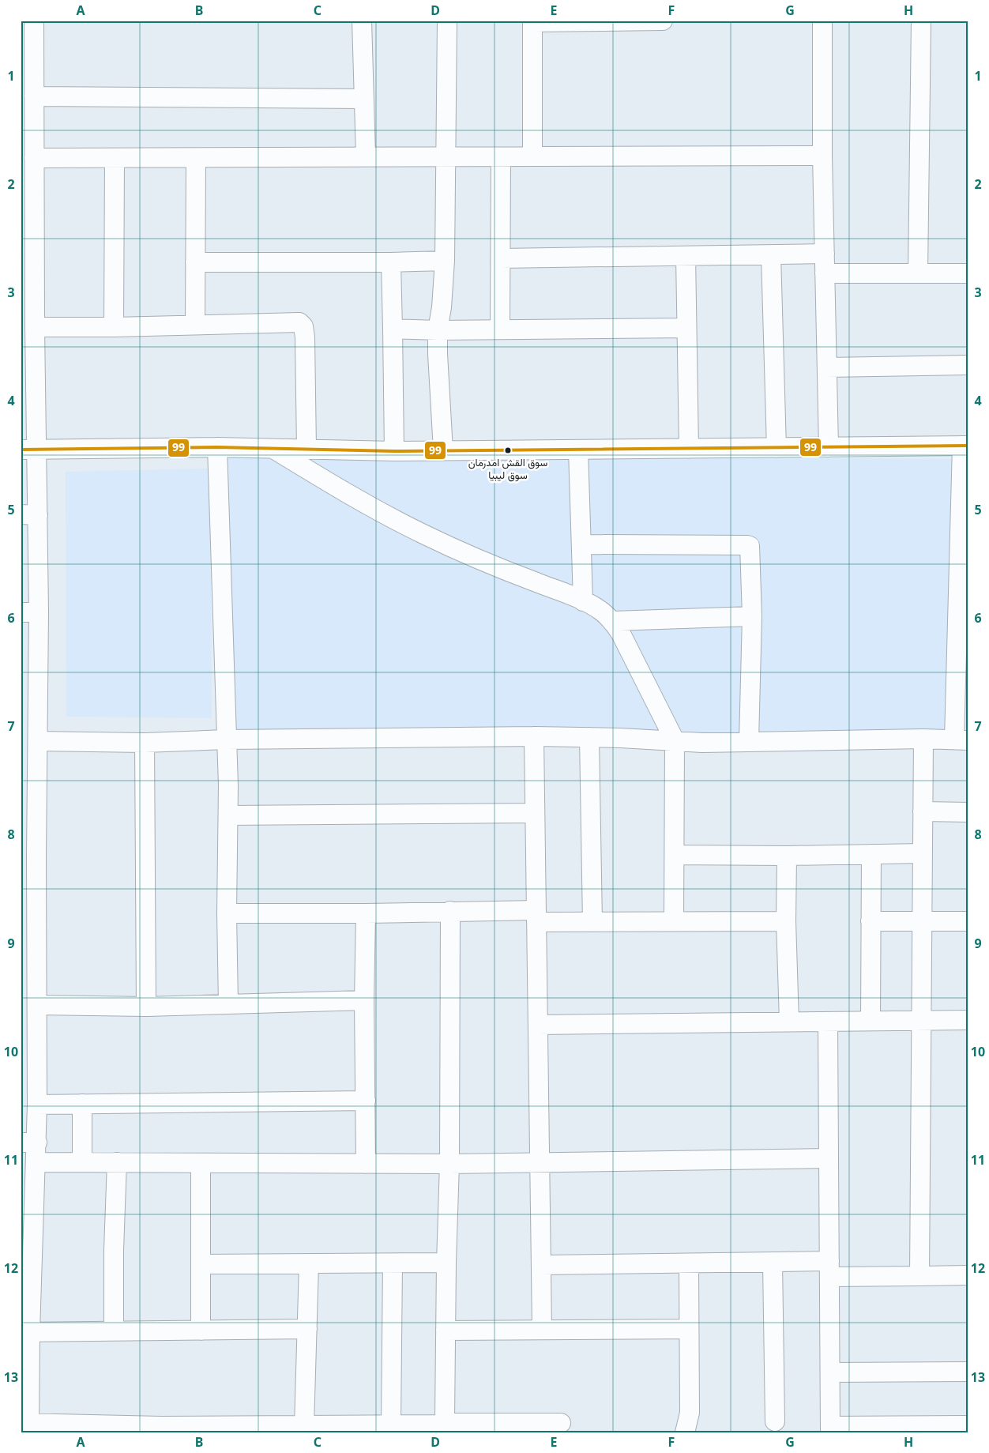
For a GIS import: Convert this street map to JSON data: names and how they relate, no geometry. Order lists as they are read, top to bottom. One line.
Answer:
{"places":["سوق القش امدرمان سوق ليبيا"],"lines":["transit line 99"],"grid":{"columns":["A","B","C","D","E","F","G","H"],"rows":["1","2","3","4","5","6","7","8","9","10","11","12","13"]}}
